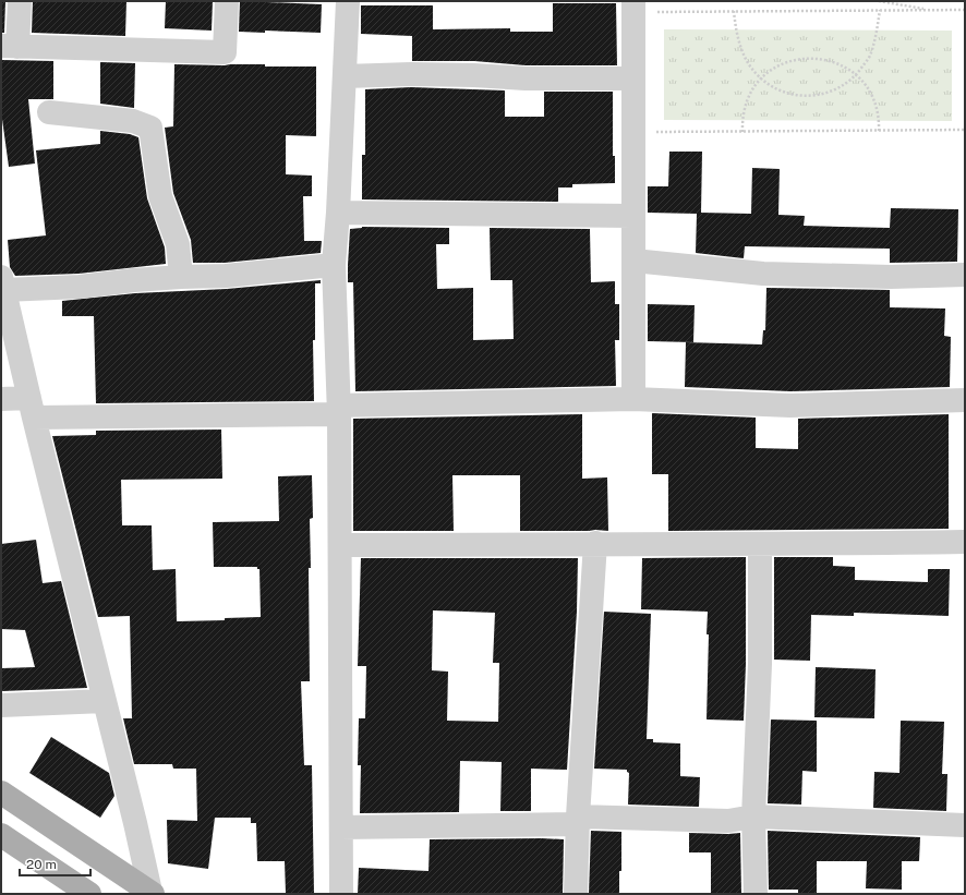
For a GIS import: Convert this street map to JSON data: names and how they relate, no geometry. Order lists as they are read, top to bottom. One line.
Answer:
{"scale_bar":"20 m"}
